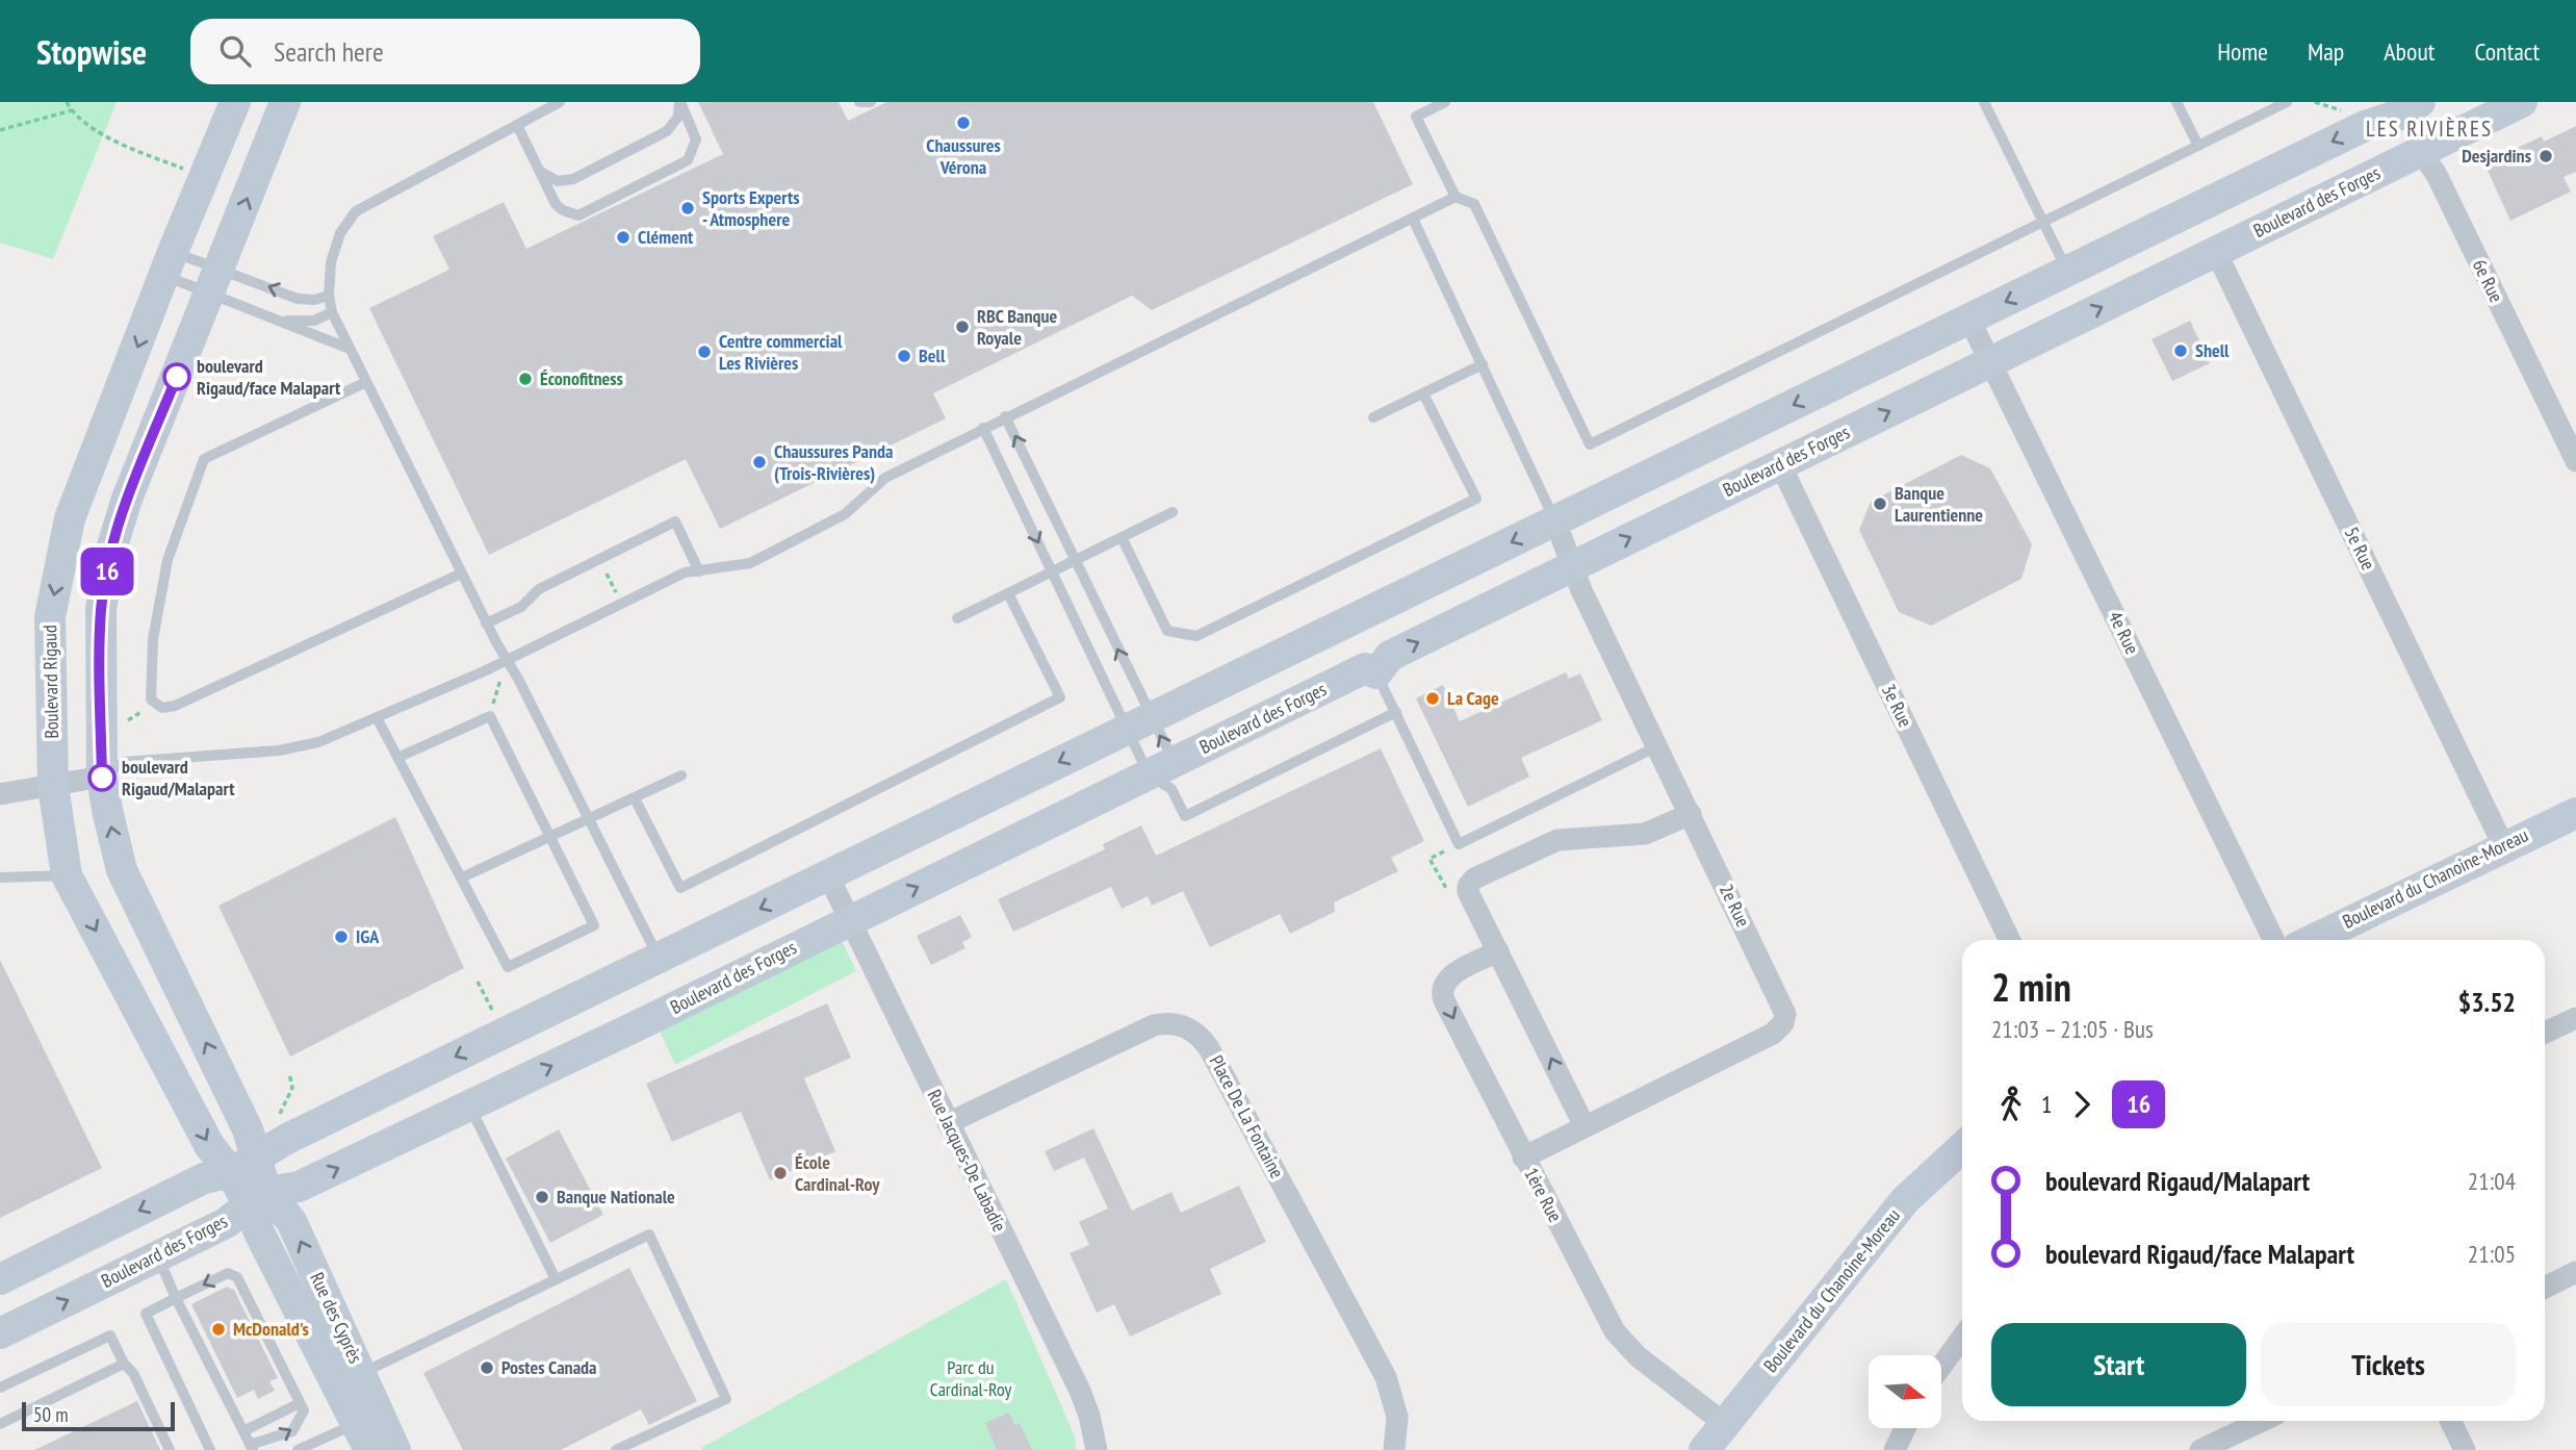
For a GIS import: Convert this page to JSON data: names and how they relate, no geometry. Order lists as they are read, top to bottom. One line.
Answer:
{"streets":{"main road":["Boulevard des Forges","6e Rue","Boulevard Rigaud","Boulevard du Chanoine-Moreau","Rue des Cyprès"],"street":["5e Rue","4e Rue","3e Rue","2e Rue","Place De La Fontaine","Rue Jacques-De Labadie","1ère Rue"]},"crossings":[["Boulevard des Forges","6e Rue"],["Boulevard des Forges","5e Rue"],["Boulevard des Forges","4e Rue"],["Boulevard des Forges","Boulevard Rigaud"],["Boulevard des Forges","3e Rue"],["Boulevard des Forges","2e Rue"],["Boulevard des Forges","Rue Jacques-De Labadie"],["Boulevard des Forges","Rue des Cyprès"],["5e Rue","Boulevard du Chanoine-Moreau"],["Boulevard Rigaud","Rue des Cyprès"],["Boulevard du Chanoine-Moreau","1ère Rue"],["2e Rue","1ère Rue"],["Place De La Fontaine","Rue Jacques-De Labadie"]],"districts":["LES RIVIÈRES"],"parks":["Parc du Cardinal-Roy"],"places":["Chaussures Vérona","Desjardins","Sports Experts - Atmosphere","Clément","RBC Banque Royale","Shell","Centre commercial Les Rivières","Bell","boulevard Rigaud/face Malapart","Éconofitness","Chaussures Panda (Trois-Rivières)","Banque Laurentienne","La Cage","boulevard Rigaud/Malapart","IGA","École Cardinal-Roy","Banque Nationale","McDonald's","Postes Canada"],"lines":["bus line 16"],"scale_bar":"50 m","north":"right","page":{"header":"Stopwise","search":"Search here","nav":["Home","Map","About","Contact"],"on_map":"16","heading":["2 min","21:03 – 21:05 · Bus","$3.52"],"legs":["1","16"],"list":[{"name":"boulevard Rigaud/Malapart","value":"21:04"},{"name":"boulevard Rigaud/face Malapart","value":"21:05"}],"buttons":["Start","Tickets"],"scale":"50 m"}}
